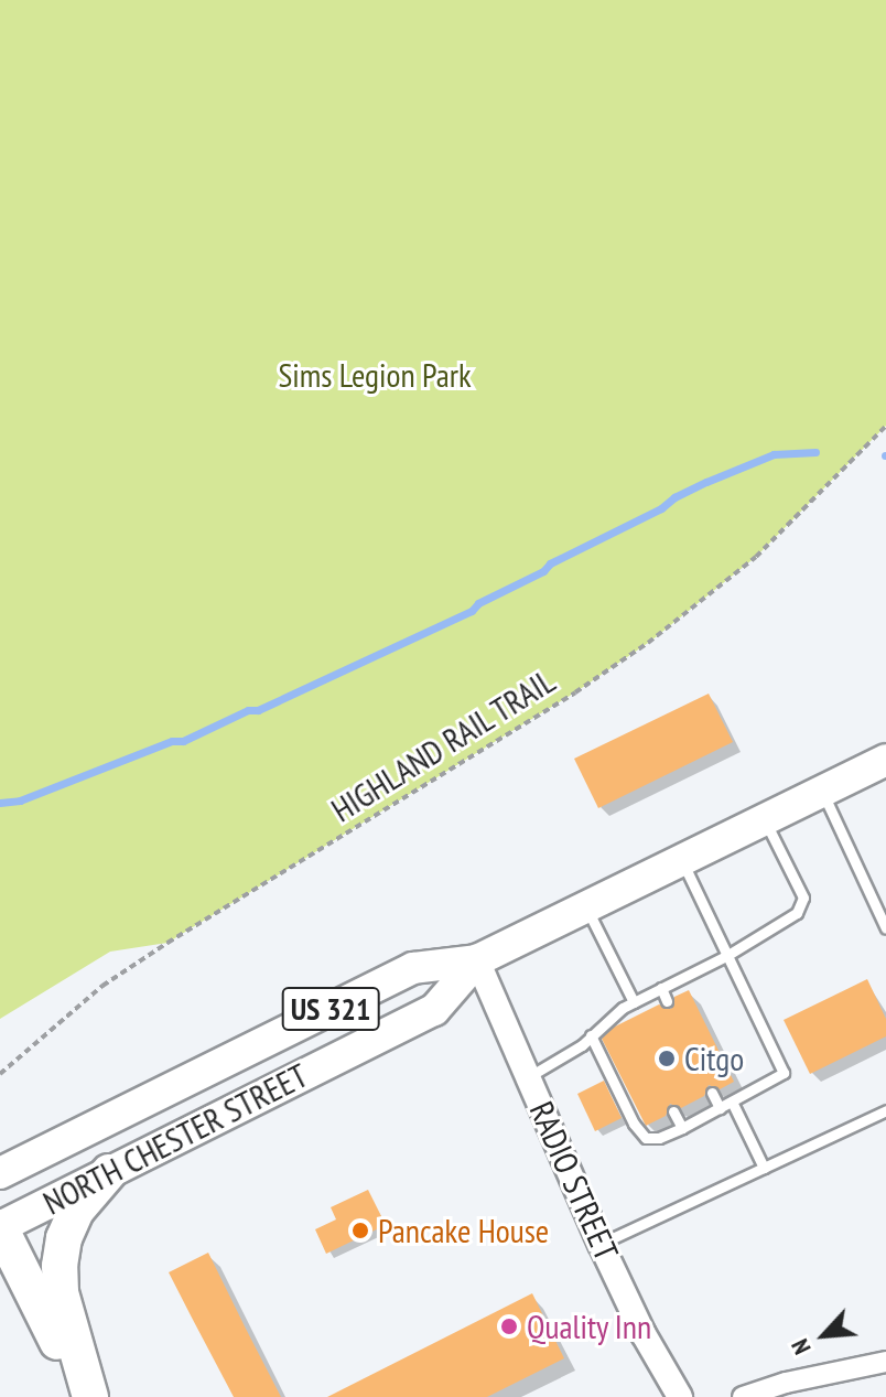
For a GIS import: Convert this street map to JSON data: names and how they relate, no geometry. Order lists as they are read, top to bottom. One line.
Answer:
{"streets":{"main road":["US 321","NORTH CHESTER STREET"],"street":["RADIO STREET"],"path":["HIGHLAND RAIL TRAIL"]},"crossings":[["NORTH CHESTER STREET","RADIO STREET"]],"parks":["Sims Legion Park"],"places":["Citgo","Pancake House","Quality Inn"],"north":"bottom left"}
